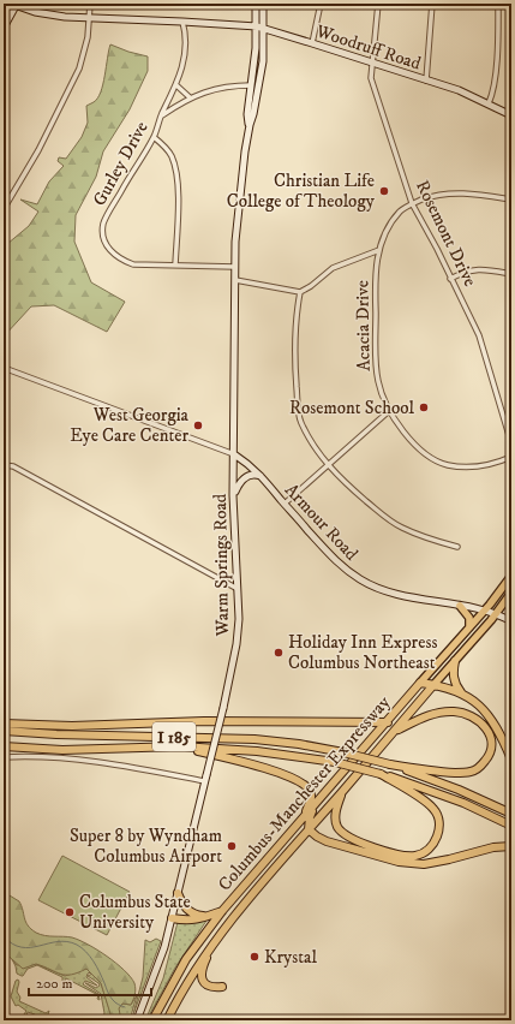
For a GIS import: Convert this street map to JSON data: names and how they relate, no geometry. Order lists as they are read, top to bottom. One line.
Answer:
{"streets":{"highway":["I 185","Columbus-Manchester Expressway"],"main road":["Woodruff Road","Armour Road","Warm Springs Road"],"street":["Gurley Drive","Rosemont Drive","Acacia Drive"]},"crossings":[["Woodruff Road","Gurley Drive"],["Woodruff Road","Rosemont Drive"],["Woodruff Road","Warm Springs Road"],["Gurley Drive","Warm Springs Road"],["Rosemont Drive","Acacia Drive"],["Armour Road","Warm Springs Road"],["Armour Road","Columbus-Manchester Expressway"]],"places":["Christian Life College of Theology","Rosemont School","West Georgia Eye Care Center","Holiday Inn Express Columbus Northeast","Super 8 by Wyndham Columbus Airport","Columbus State University","Krystal"],"scale_bar":"200 m"}
